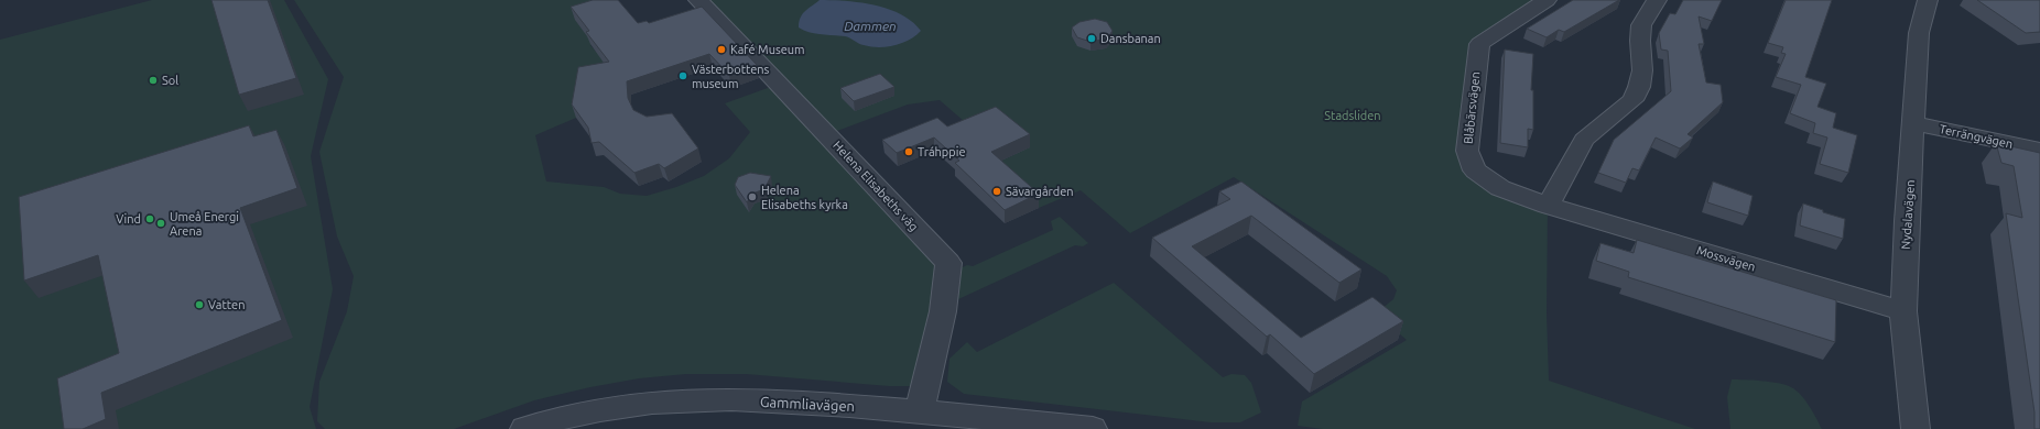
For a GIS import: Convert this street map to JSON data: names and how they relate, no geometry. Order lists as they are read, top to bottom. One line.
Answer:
{"streets":{"street":["Blåbärsvägen","Terrängvägen","Helena Elisabeths väg","Nydalavägen","Mossvägen","Gammliavägen"]},"crossings":[["Blåbärsvägen","Mossvägen"],["Terrängvägen","Nydalavägen"],["Helena Elisabeths väg","Gammliavägen"],["Nydalavägen","Mossvägen"]],"water":["Dammen"],"parks":["Stadsliden"],"places":["Dansbanan","Kafé Museum","Västerbottens museum","Sol","Tráhppie","Sävargården","Helena Elisabeths kyrka","Vind","Umeå Energi Arena","Vatten"]}
